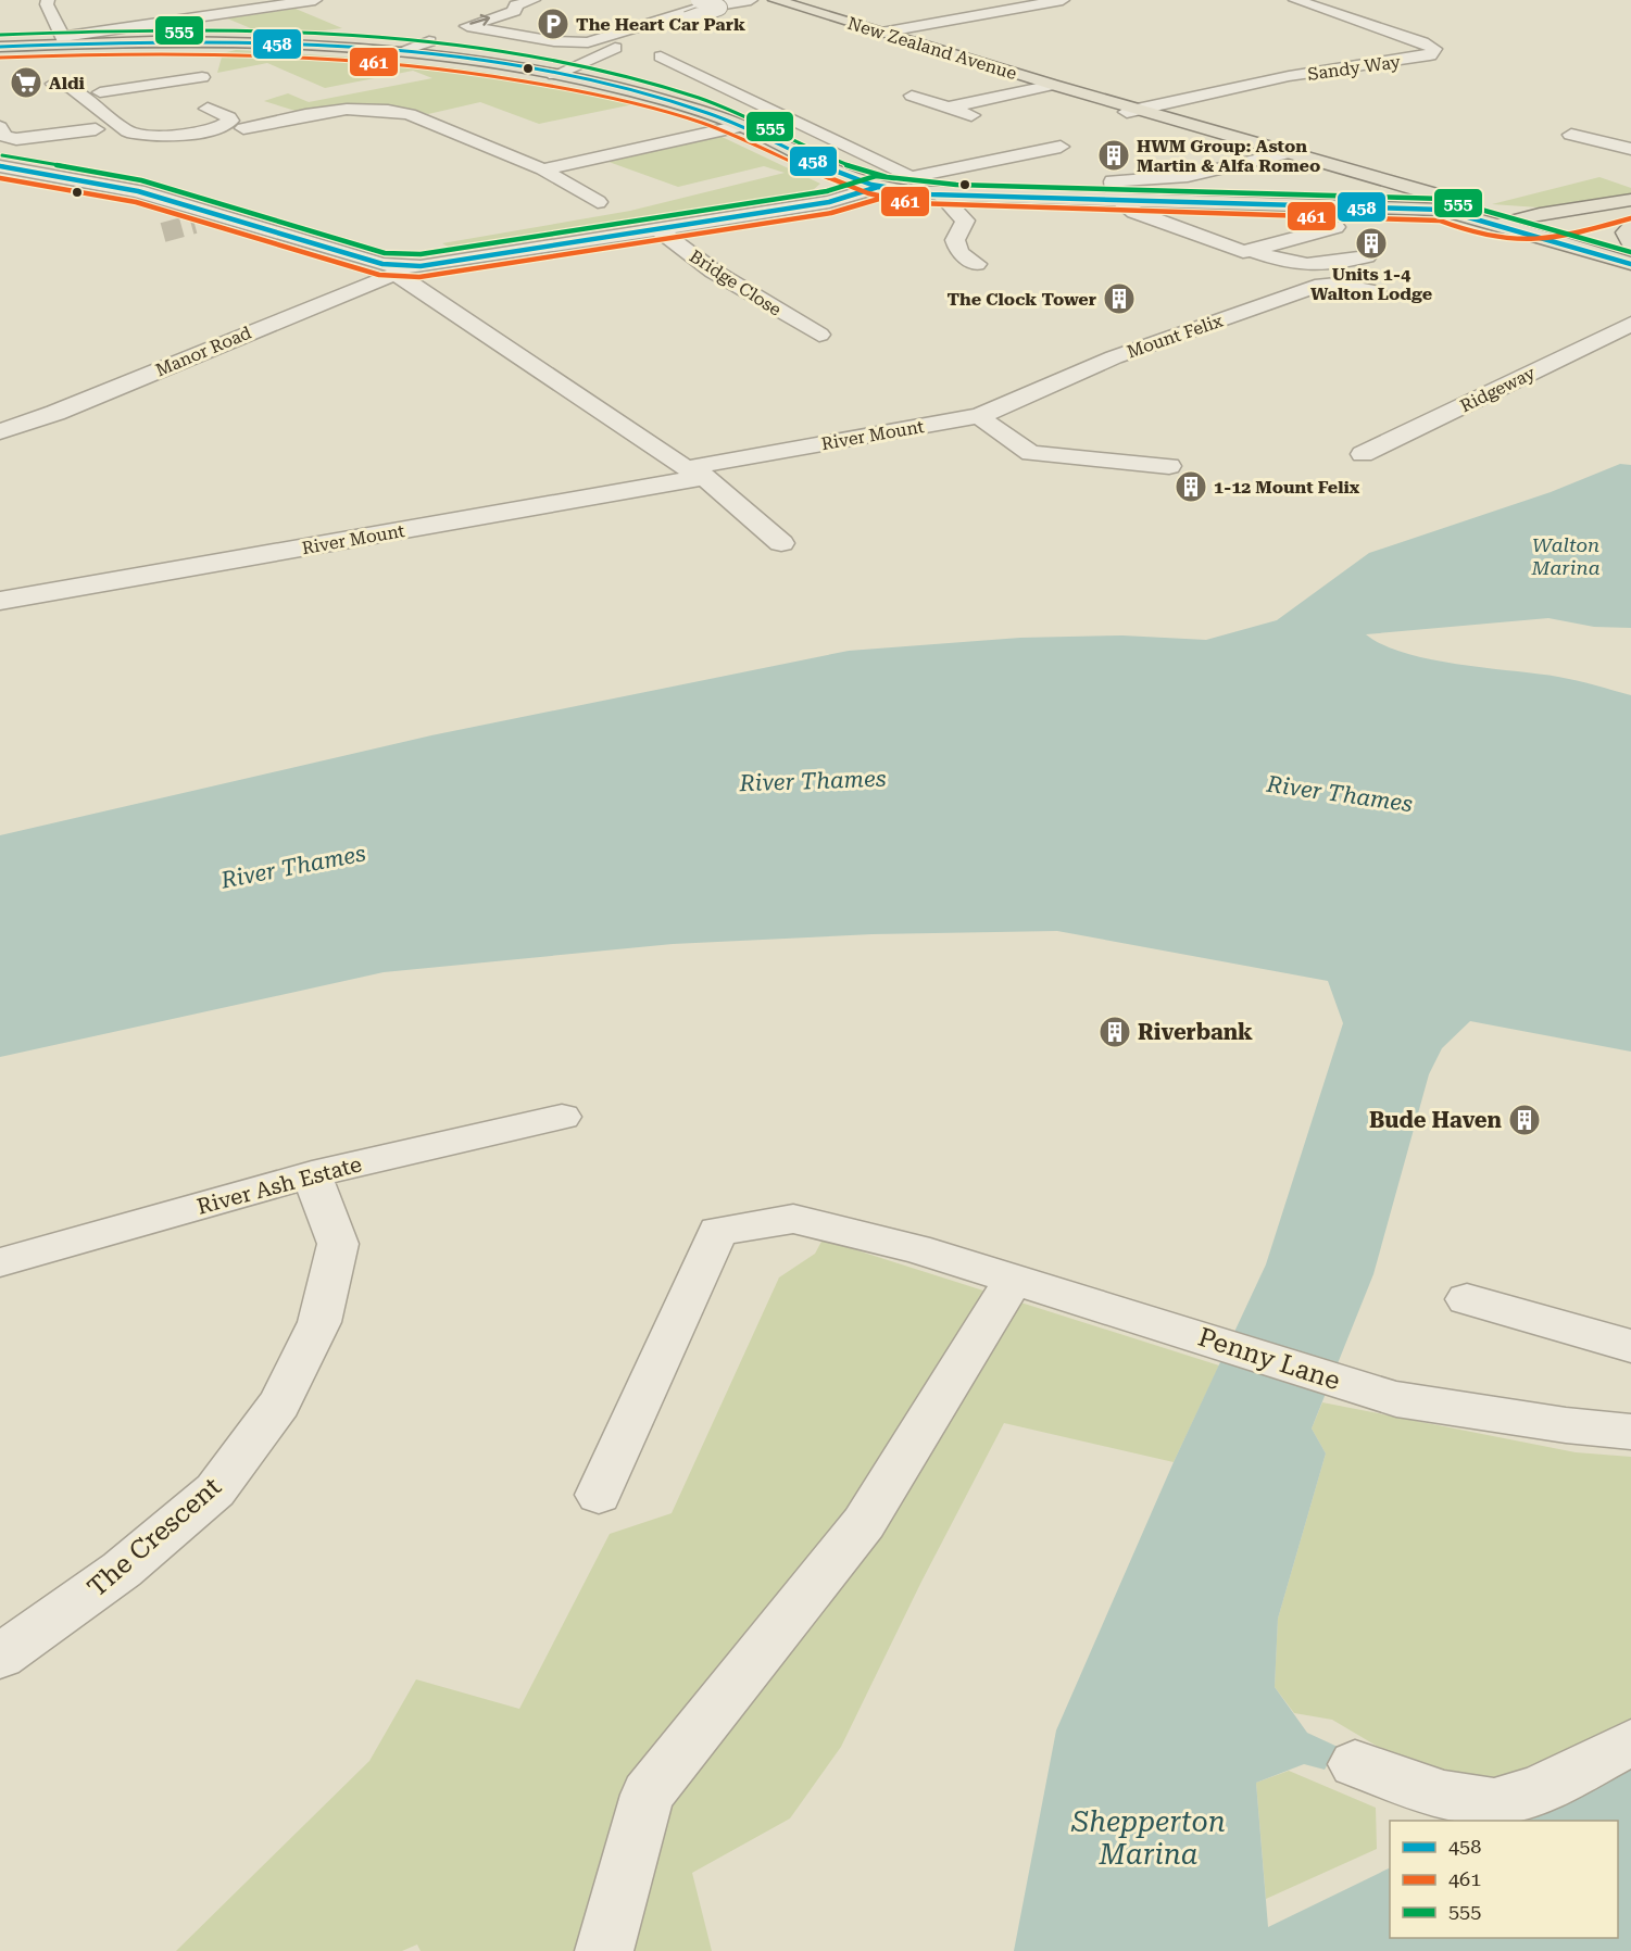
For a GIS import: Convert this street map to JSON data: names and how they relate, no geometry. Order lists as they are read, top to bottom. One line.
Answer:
{"streets":{"main road":["New Zealand Avenue"],"street":["Sandy Way","Bridge Close","Mount Felix","Manor Road","Ridgeway","River Mount","River Ash Estate","Penny Lane","The Crescent"]},"crossings":[["New Zealand Avenue","Sandy Way"],["Mount Felix","River Mount"],["River Ash Estate","The Crescent"]],"water":["Walton Marina","River Thames","Shepperton Marina"],"places":{"parking":["The Heart Car Park"],"supermarket":["Aldi"],"building":["HWM Group: Aston Martin & Alfa Romeo","Units 1-4 Walton Lodge","The Clock Tower","1-12 Mount Felix","Riverbank","Bude Haven"]},"lines":["transit line 555","transit line 458","transit line 461"],"legend":["458","461","555"]}
